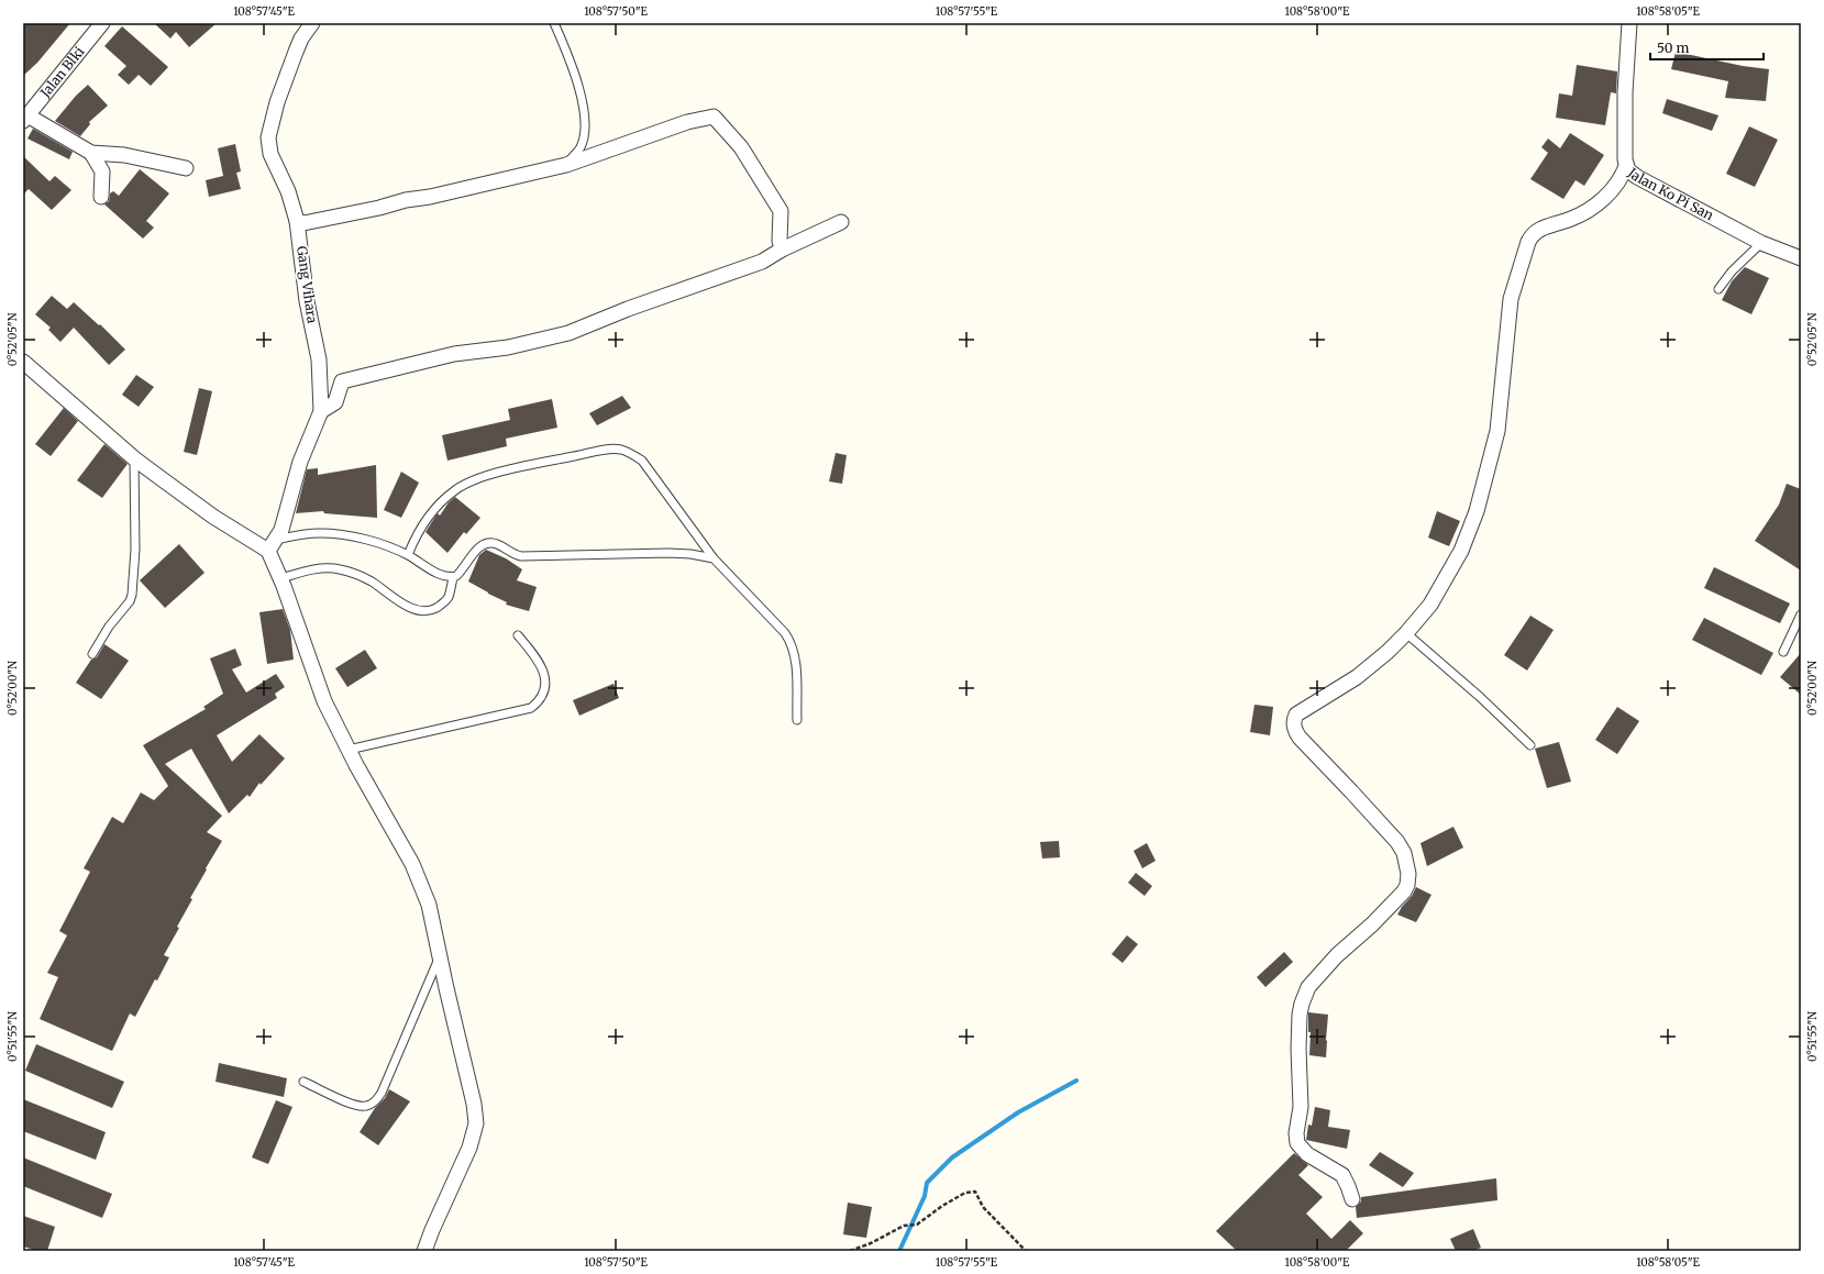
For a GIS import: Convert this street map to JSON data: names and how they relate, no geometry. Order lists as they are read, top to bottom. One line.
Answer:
{"streets":{"street":["Jalan Blki","Jalan Ko Pi San","Gang Vihara"]},"scale_bar":"50 m","coordinates":["108°57'45\"E","108°57'50\"E","108°57'55\"E","108°58'00\"E","108°58'05\"E","0°52'05\"N","0°52'00\"N","0°51'55\"N"]}
